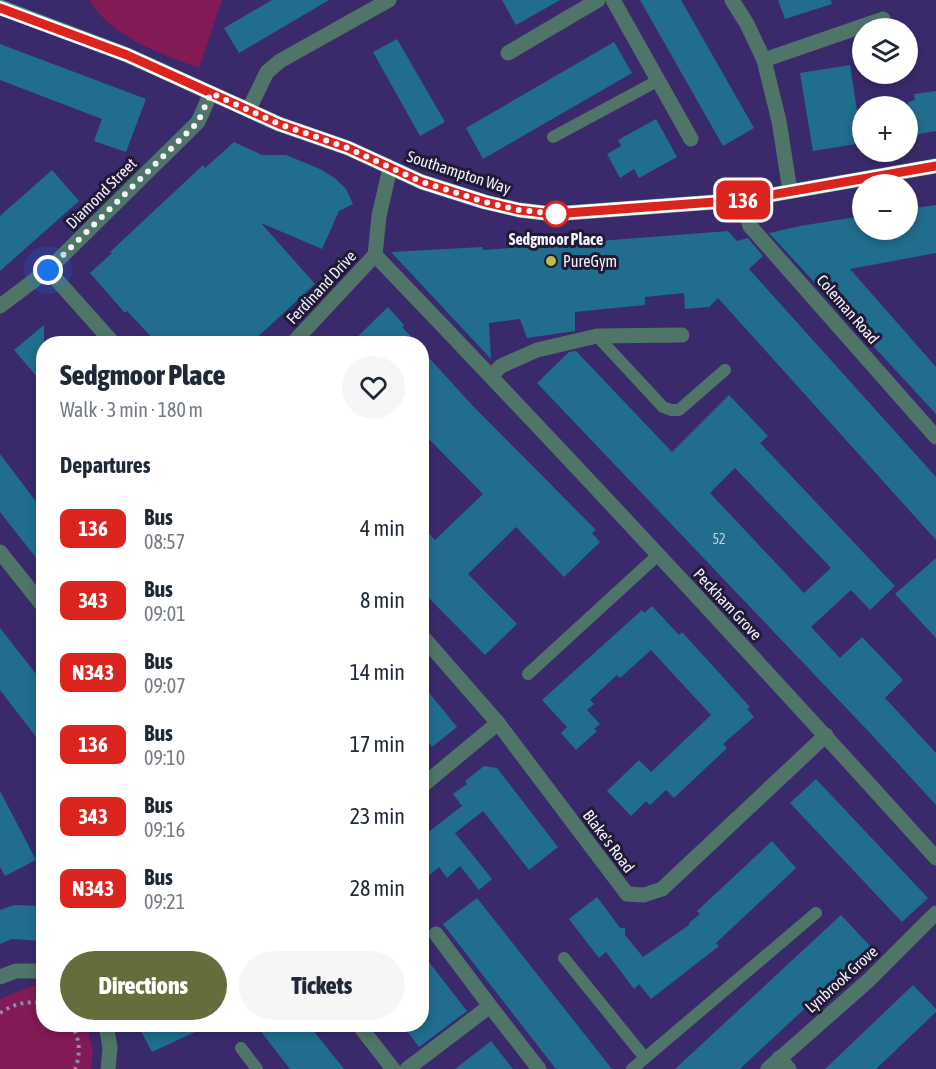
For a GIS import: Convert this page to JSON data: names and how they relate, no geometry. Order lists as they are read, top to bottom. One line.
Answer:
{"streets":{"main road":["Southampton Way"],"street":["Diamond Street","Ferdinand Drive","Coleman Road","Peckham Grove","Blake's Road","Lynbrook Grove"]},"crossings":[["Southampton Way","Diamond Street"],["Southampton Way","Coleman Road"],["Ferdinand Drive","Peckham Grove"],["Peckham Grove","Blake's Road"]],"places":["Sedgmoor Place","PureGym"],"lines":["bus line 136"],"house_numbers":["52"],"page":{"on_map":"136","map_buttons":["+","−"],"heading":[["Sedgmoor Place","Walk · 3 min · 180 m"],"Departures"],"list":[{"mark":"136","name":"Bus","note":"08:57","value":"4 min"},{"mark":"343","name":"Bus","note":"09:01","value":"8 min"},{"mark":"N343","name":"Bus","note":"09:07","value":"14 min"},{"mark":"136","name":"Bus","note":"09:10","value":"17 min"},{"mark":"343","name":"Bus","note":"09:16","value":"23 min"},{"mark":"N343","name":"Bus","note":"09:21","value":"28 min"}],"buttons":["Directions","Tickets"]}}
